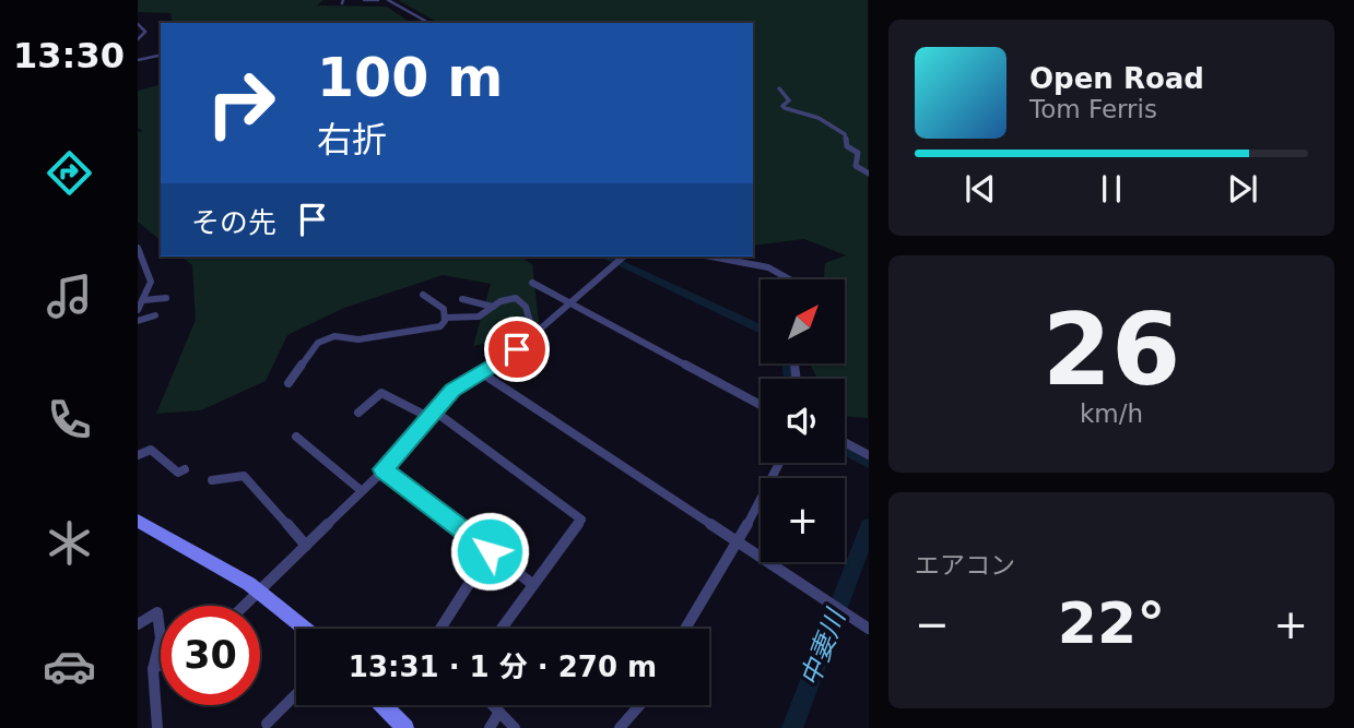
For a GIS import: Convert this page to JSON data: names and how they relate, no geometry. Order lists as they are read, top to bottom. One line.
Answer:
{"water":["中妻川"],"north":"top right","page":{"tabs":"13:30","turn":["100 m","右折"],"song":["Open Road","Tom Ferris"],"then":"その先","tile":[["26","km/h"],"エアコン"],"map_buttons":"+","heat":["−","22°","+"],"limit":"30","trip":"13:31 · 1 分 · 270 m"}}
